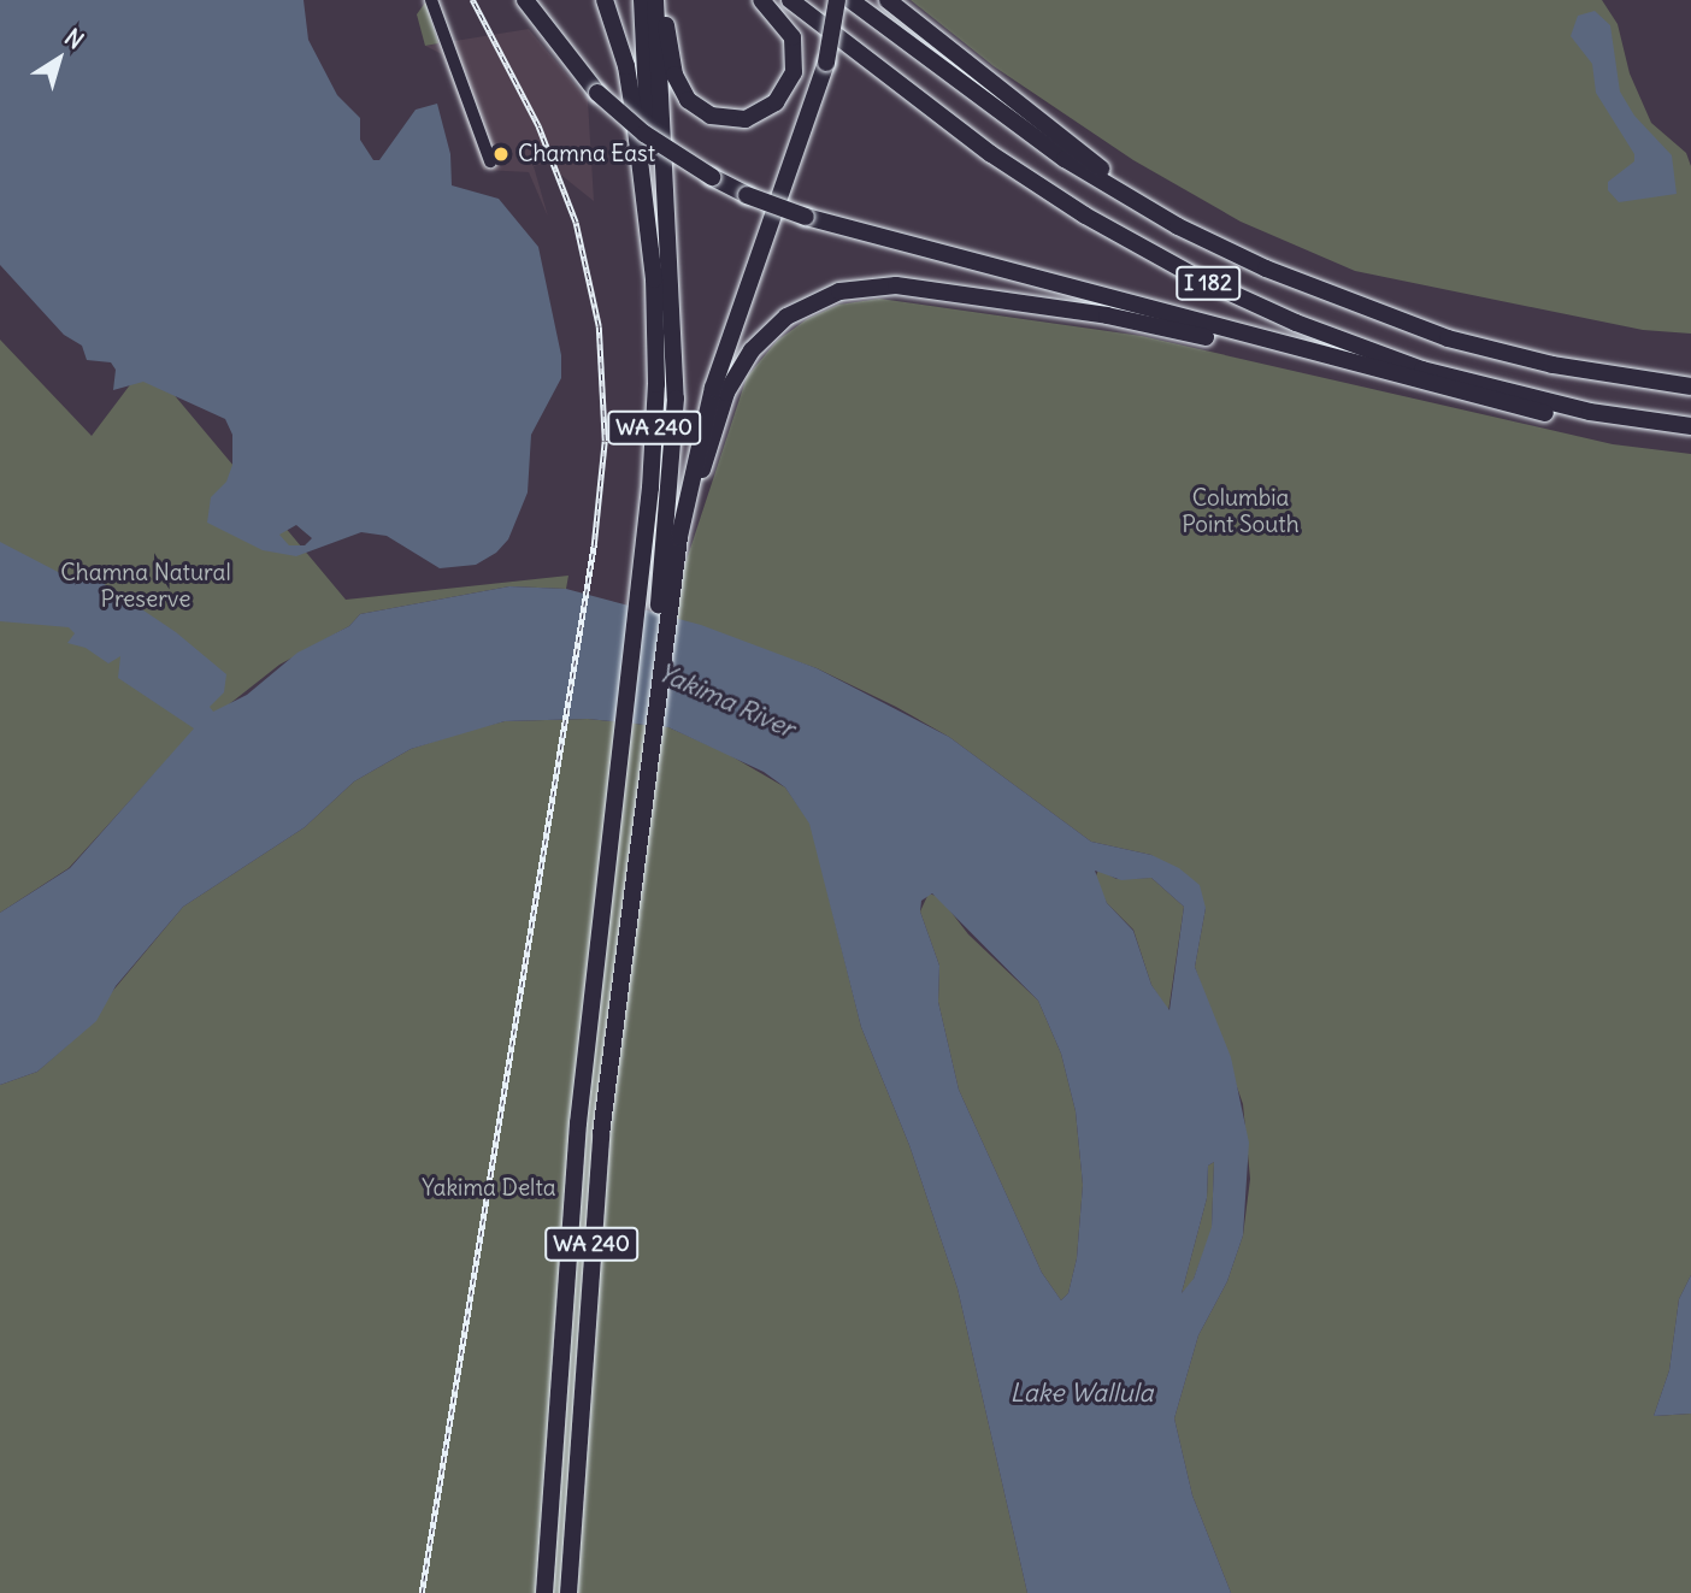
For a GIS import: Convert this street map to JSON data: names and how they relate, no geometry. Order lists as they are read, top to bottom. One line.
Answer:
{"streets":{"highway":["I 182","WA 240"]},"water":["Yakima River","Lake Wallula"],"parks":["Columbia Point South","Chamna Natural Preserve","Yakima Delta"],"places":["Chamna East"],"north":"top right"}
